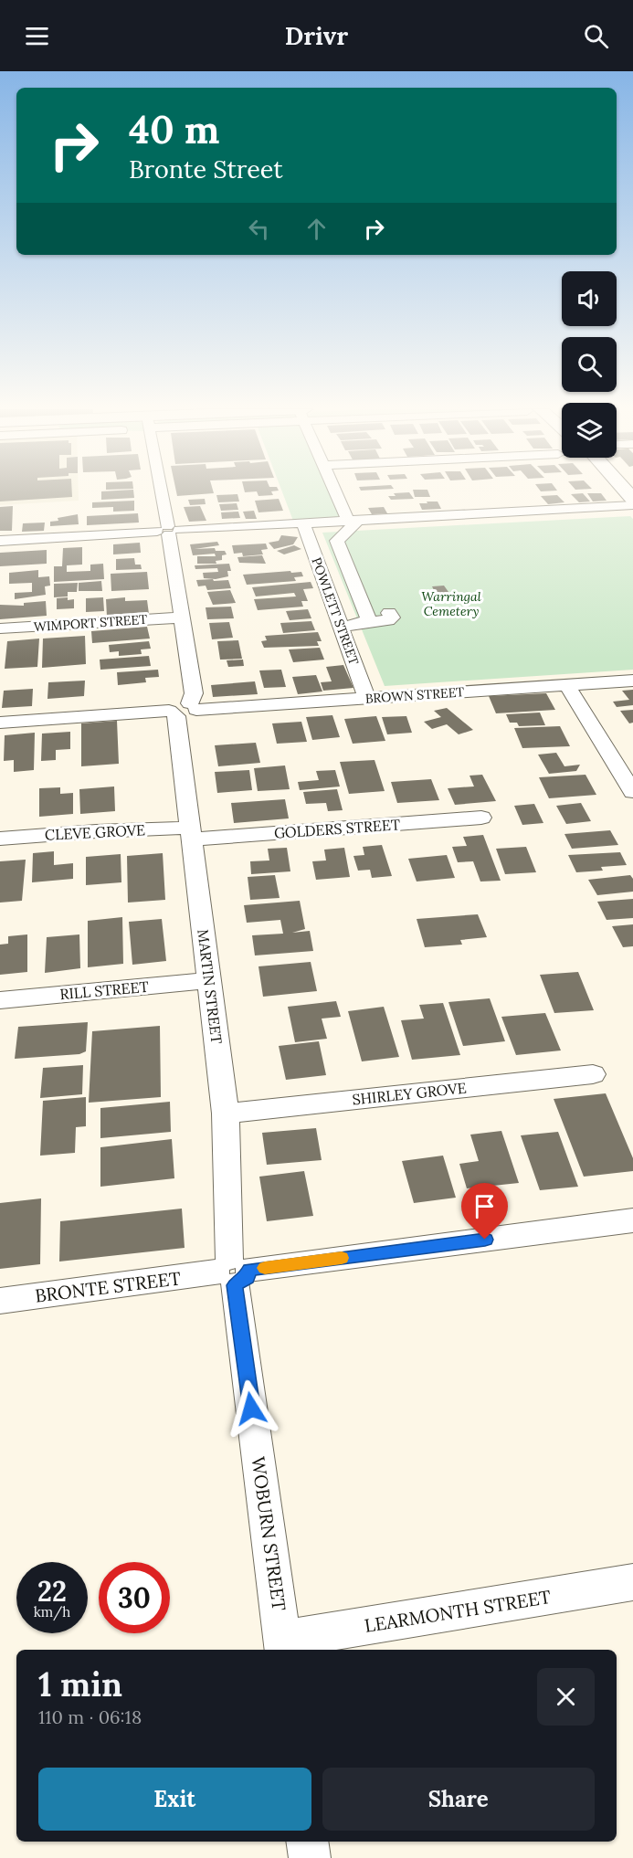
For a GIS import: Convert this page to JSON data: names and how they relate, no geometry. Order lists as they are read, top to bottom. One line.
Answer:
{"streets":{"street":["POWLETT STREET","WIMPORT STREET","BROWN STREET","GOLDERS STREET","CLEVE GROVE","MARTIN STREET","RILL STREET","SHIRLEY GROVE","BRONTE STREET","WOBURN STREET","LEARMONTH STREET"]},"crossings":[["POWLETT STREET","BROWN STREET"],["WIMPORT STREET","MARTIN STREET"],["BROWN STREET","MARTIN STREET"],["GOLDERS STREET","CLEVE GROVE"],["GOLDERS STREET","MARTIN STREET"],["CLEVE GROVE","MARTIN STREET"],["MARTIN STREET","RILL STREET"],["MARTIN STREET","SHIRLEY GROVE"],["MARTIN STREET","BRONTE STREET"],["MARTIN STREET","WOBURN STREET"],["BRONTE STREET","WOBURN STREET"],["WOBURN STREET","LEARMONTH STREET"]],"parks":["Warringal Cemetery"],"page":{"header":"Drivr","turn":["40 m","Bronte Street"],"speed":"22 km/h","limit":"30","heading":["1 min","110 m · 06:18"],"buttons":["Exit","Share"]}}
